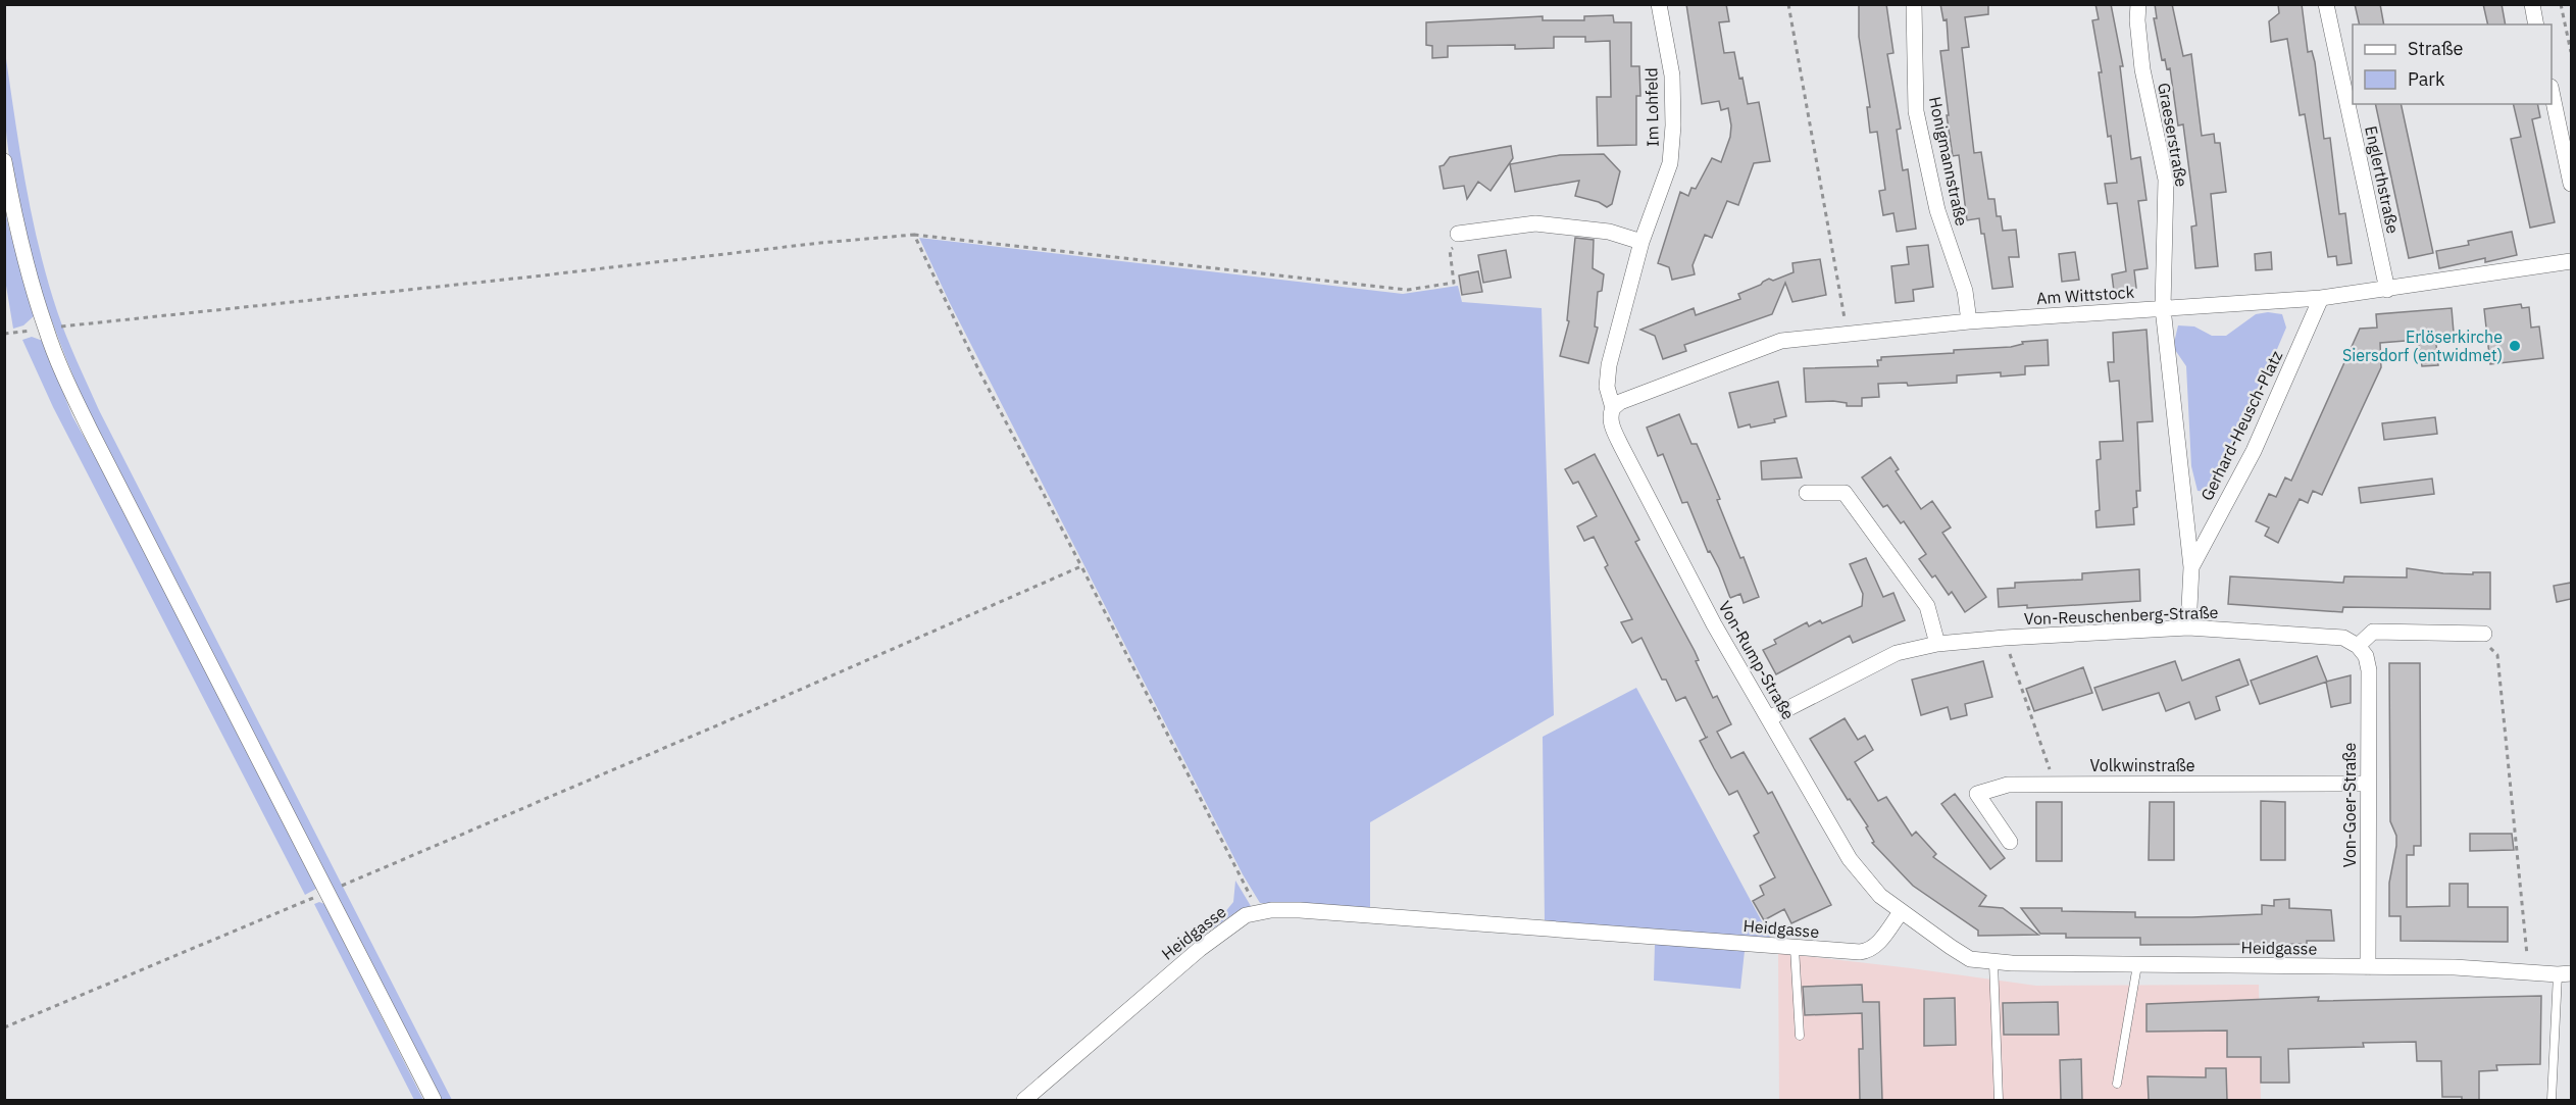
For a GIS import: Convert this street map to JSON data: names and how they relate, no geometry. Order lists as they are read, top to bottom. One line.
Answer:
{"streets":{"street":["Im Lohfeld","Graeserstraße","Honigmannstraße","Englerthstraße","Am Wittstock","Gerhard-Heusch-Platz","Von-Reuschenberg-Straße","Von-Rump-Straße","Volkwinstraße","Von-Goer-Straße","Heidgasse"]},"crossings":[["Im Lohfeld","Am Wittstock"],["Im Lohfeld","Von-Rump-Straße"],["Graeserstraße","Am Wittstock"],["Graeserstraße","Gerhard-Heusch-Platz"],["Honigmannstraße","Am Wittstock"],["Englerthstraße","Am Wittstock"],["Am Wittstock","Gerhard-Heusch-Platz"],["Am Wittstock","Von-Rump-Straße"],["Gerhard-Heusch-Platz","Von-Reuschenberg-Straße"],["Von-Reuschenberg-Straße","Von-Rump-Straße"],["Von-Reuschenberg-Straße","Von-Goer-Straße"],["Von-Rump-Straße","Heidgasse"],["Volkwinstraße","Von-Goer-Straße"],["Von-Goer-Straße","Heidgasse"]],"places":["Erlöserkirche Siersdorf (entwidmet)"],"legend":["Straße","Park"]}
